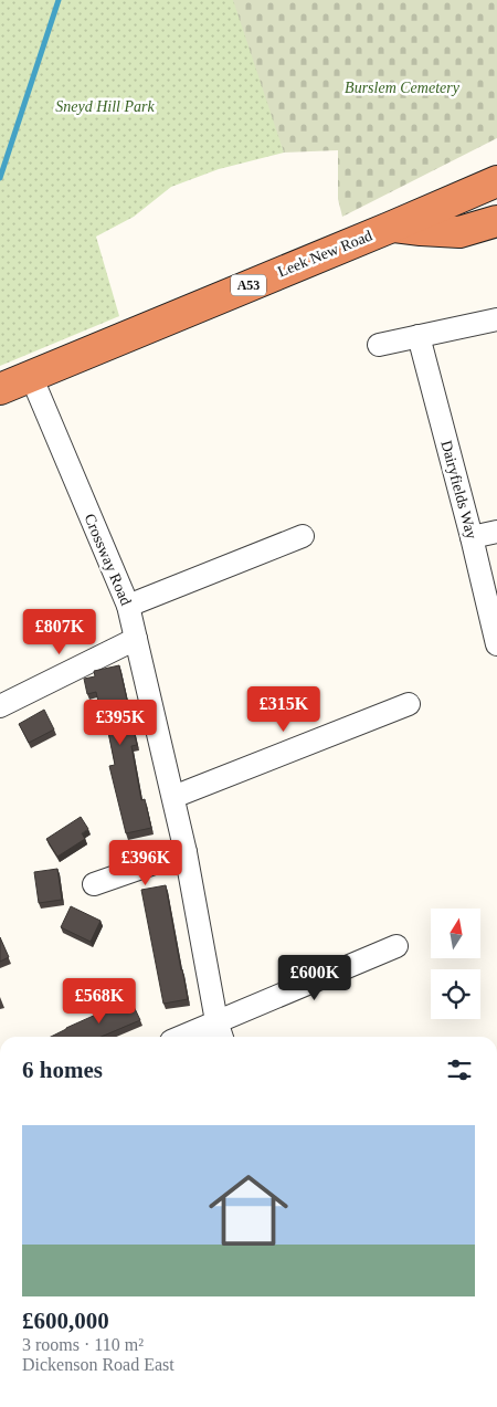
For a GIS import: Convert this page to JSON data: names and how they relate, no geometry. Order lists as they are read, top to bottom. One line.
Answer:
{"streets":{"highway":["Leek New Road","A53"],"street":["Dairyfields Way","Crossway Road"]},"crossings":[["Leek New Road","Crossway Road"]],"parks":["Burslem Cemetery","Sneyd Hill Park"],"north":"top","page":{"price":["£807K","£315K","£395K","£396K","£600K","£568K"],"heading":"6 homes","list":[{"name":"£600,000","note":"3 rooms · 110 m² · Dickenson Road East"}]}}
